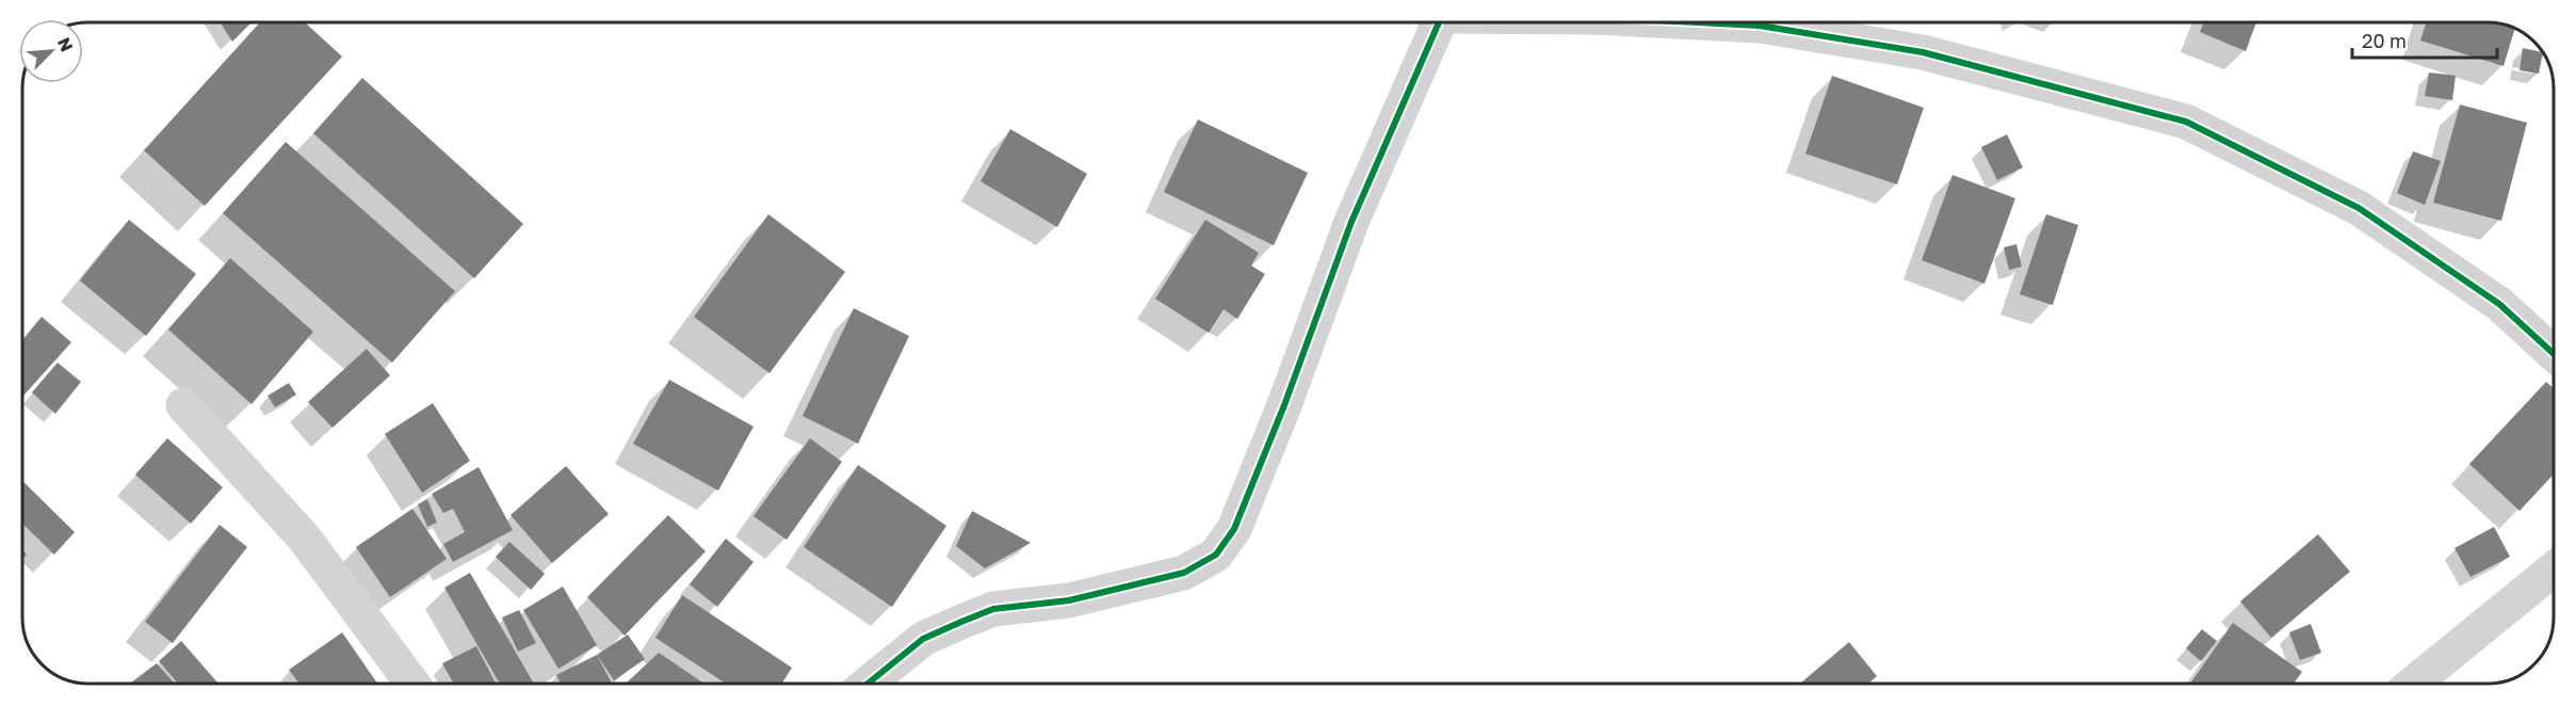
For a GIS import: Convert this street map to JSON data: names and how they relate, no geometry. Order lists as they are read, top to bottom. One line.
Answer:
{"scale_bar":"20 m","north":"top right"}
